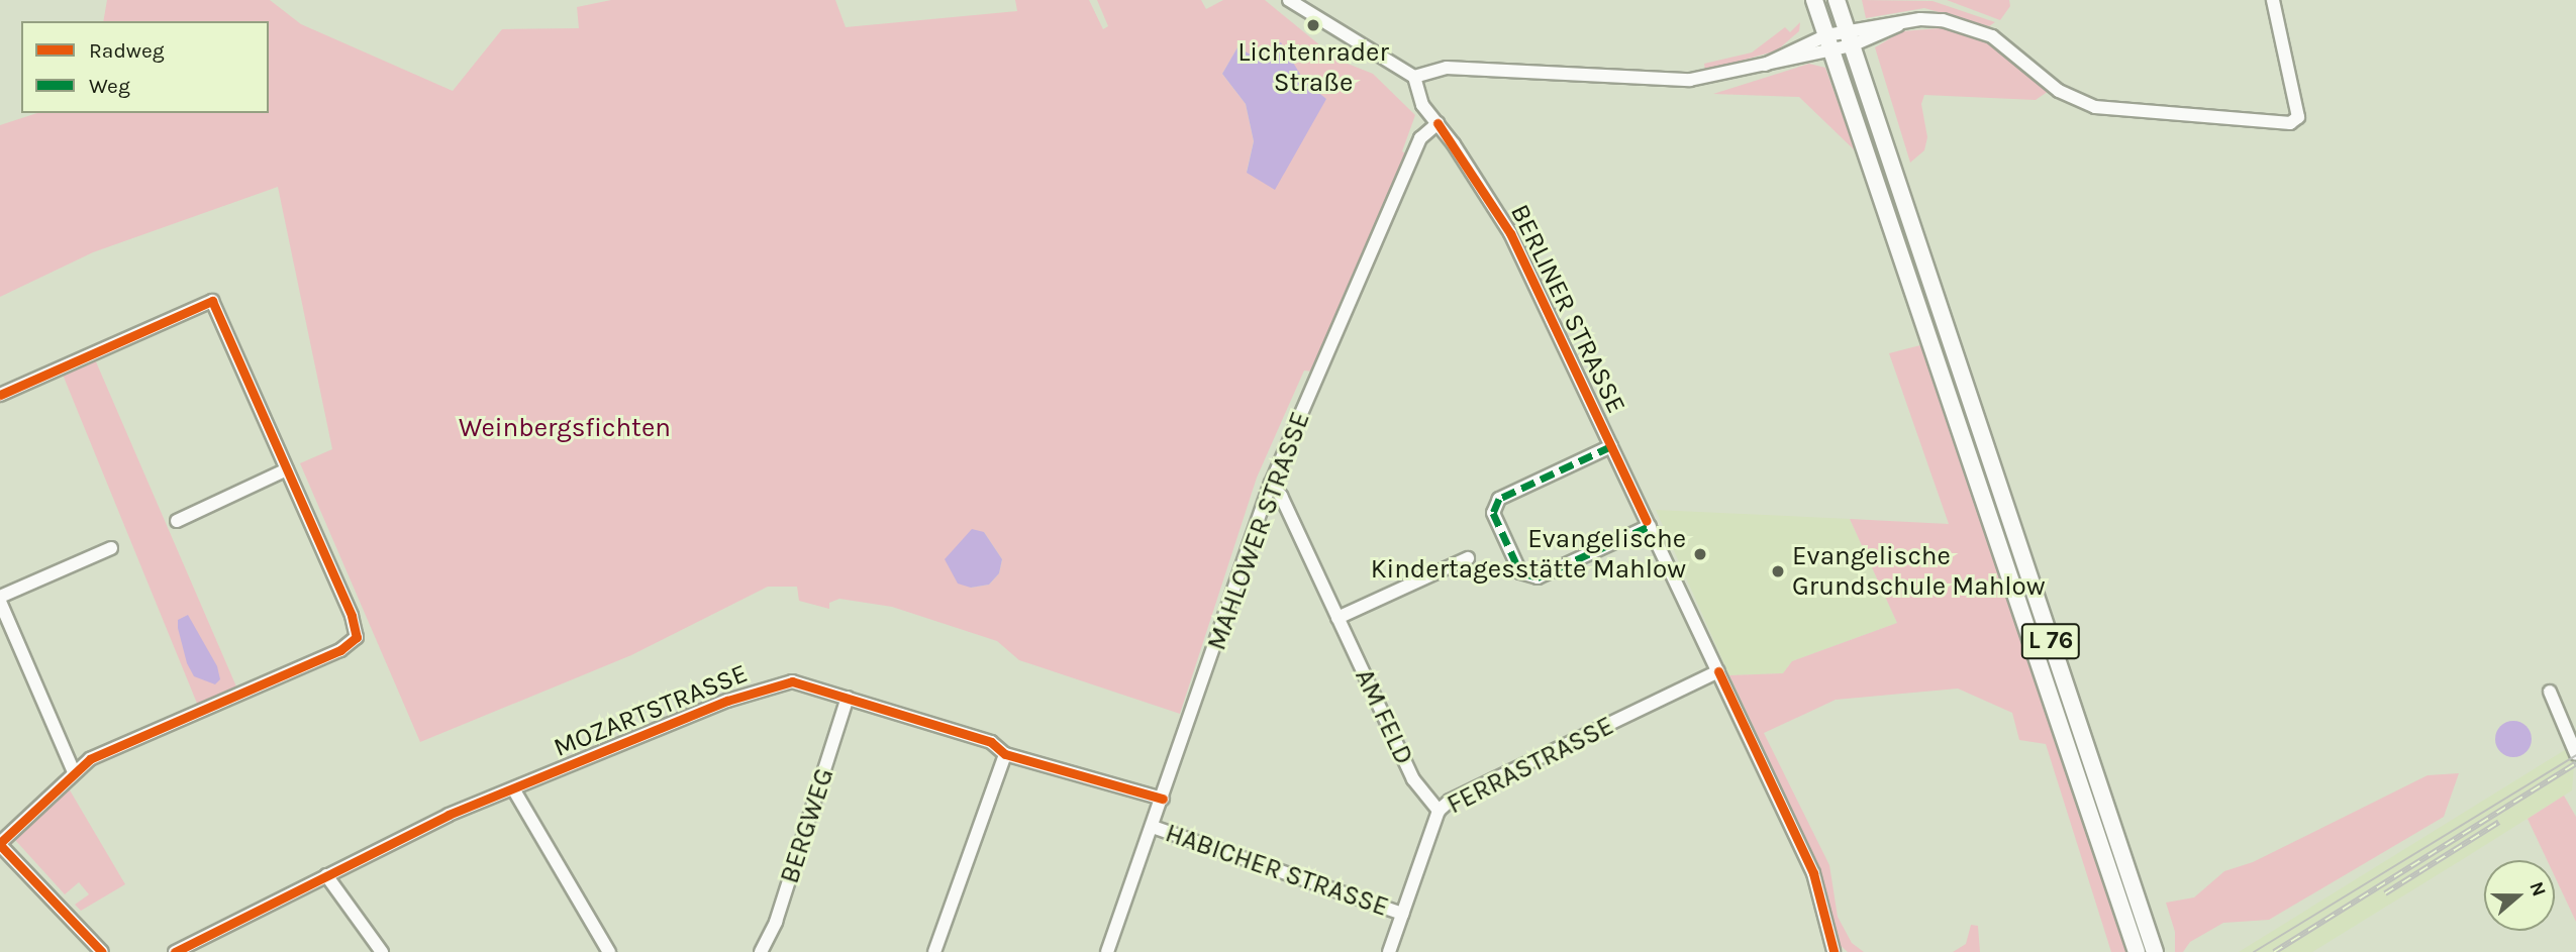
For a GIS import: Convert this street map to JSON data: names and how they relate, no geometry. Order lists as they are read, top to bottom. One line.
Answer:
{"streets":{"main road":["L 76"],"street":["BERLINER STRASSE","MAHLOWER STRASSE","MOZARTSTRASSE","AM FELD","FERRASTRASSE","BERGWEG","HABICHER STRASSE"]},"crossings":[["BERLINER STRASSE","MAHLOWER STRASSE"],["BERLINER STRASSE","FERRASTRASSE"],["MAHLOWER STRASSE","MOZARTSTRASSE"],["MAHLOWER STRASSE","AM FELD"],["MAHLOWER STRASSE","HABICHER STRASSE"],["MOZARTSTRASSE","BERGWEG"],["AM FELD","FERRASTRASSE"],["FERRASTRASSE","HABICHER STRASSE"]],"parks":["Weinbergsfichten"],"places":["Lichtenrader Straße","Evangelische Kindertagesstätte Mahlow","Evangelische Grundschule Mahlow"],"legend":["Radweg","Weg"],"north":"right"}
